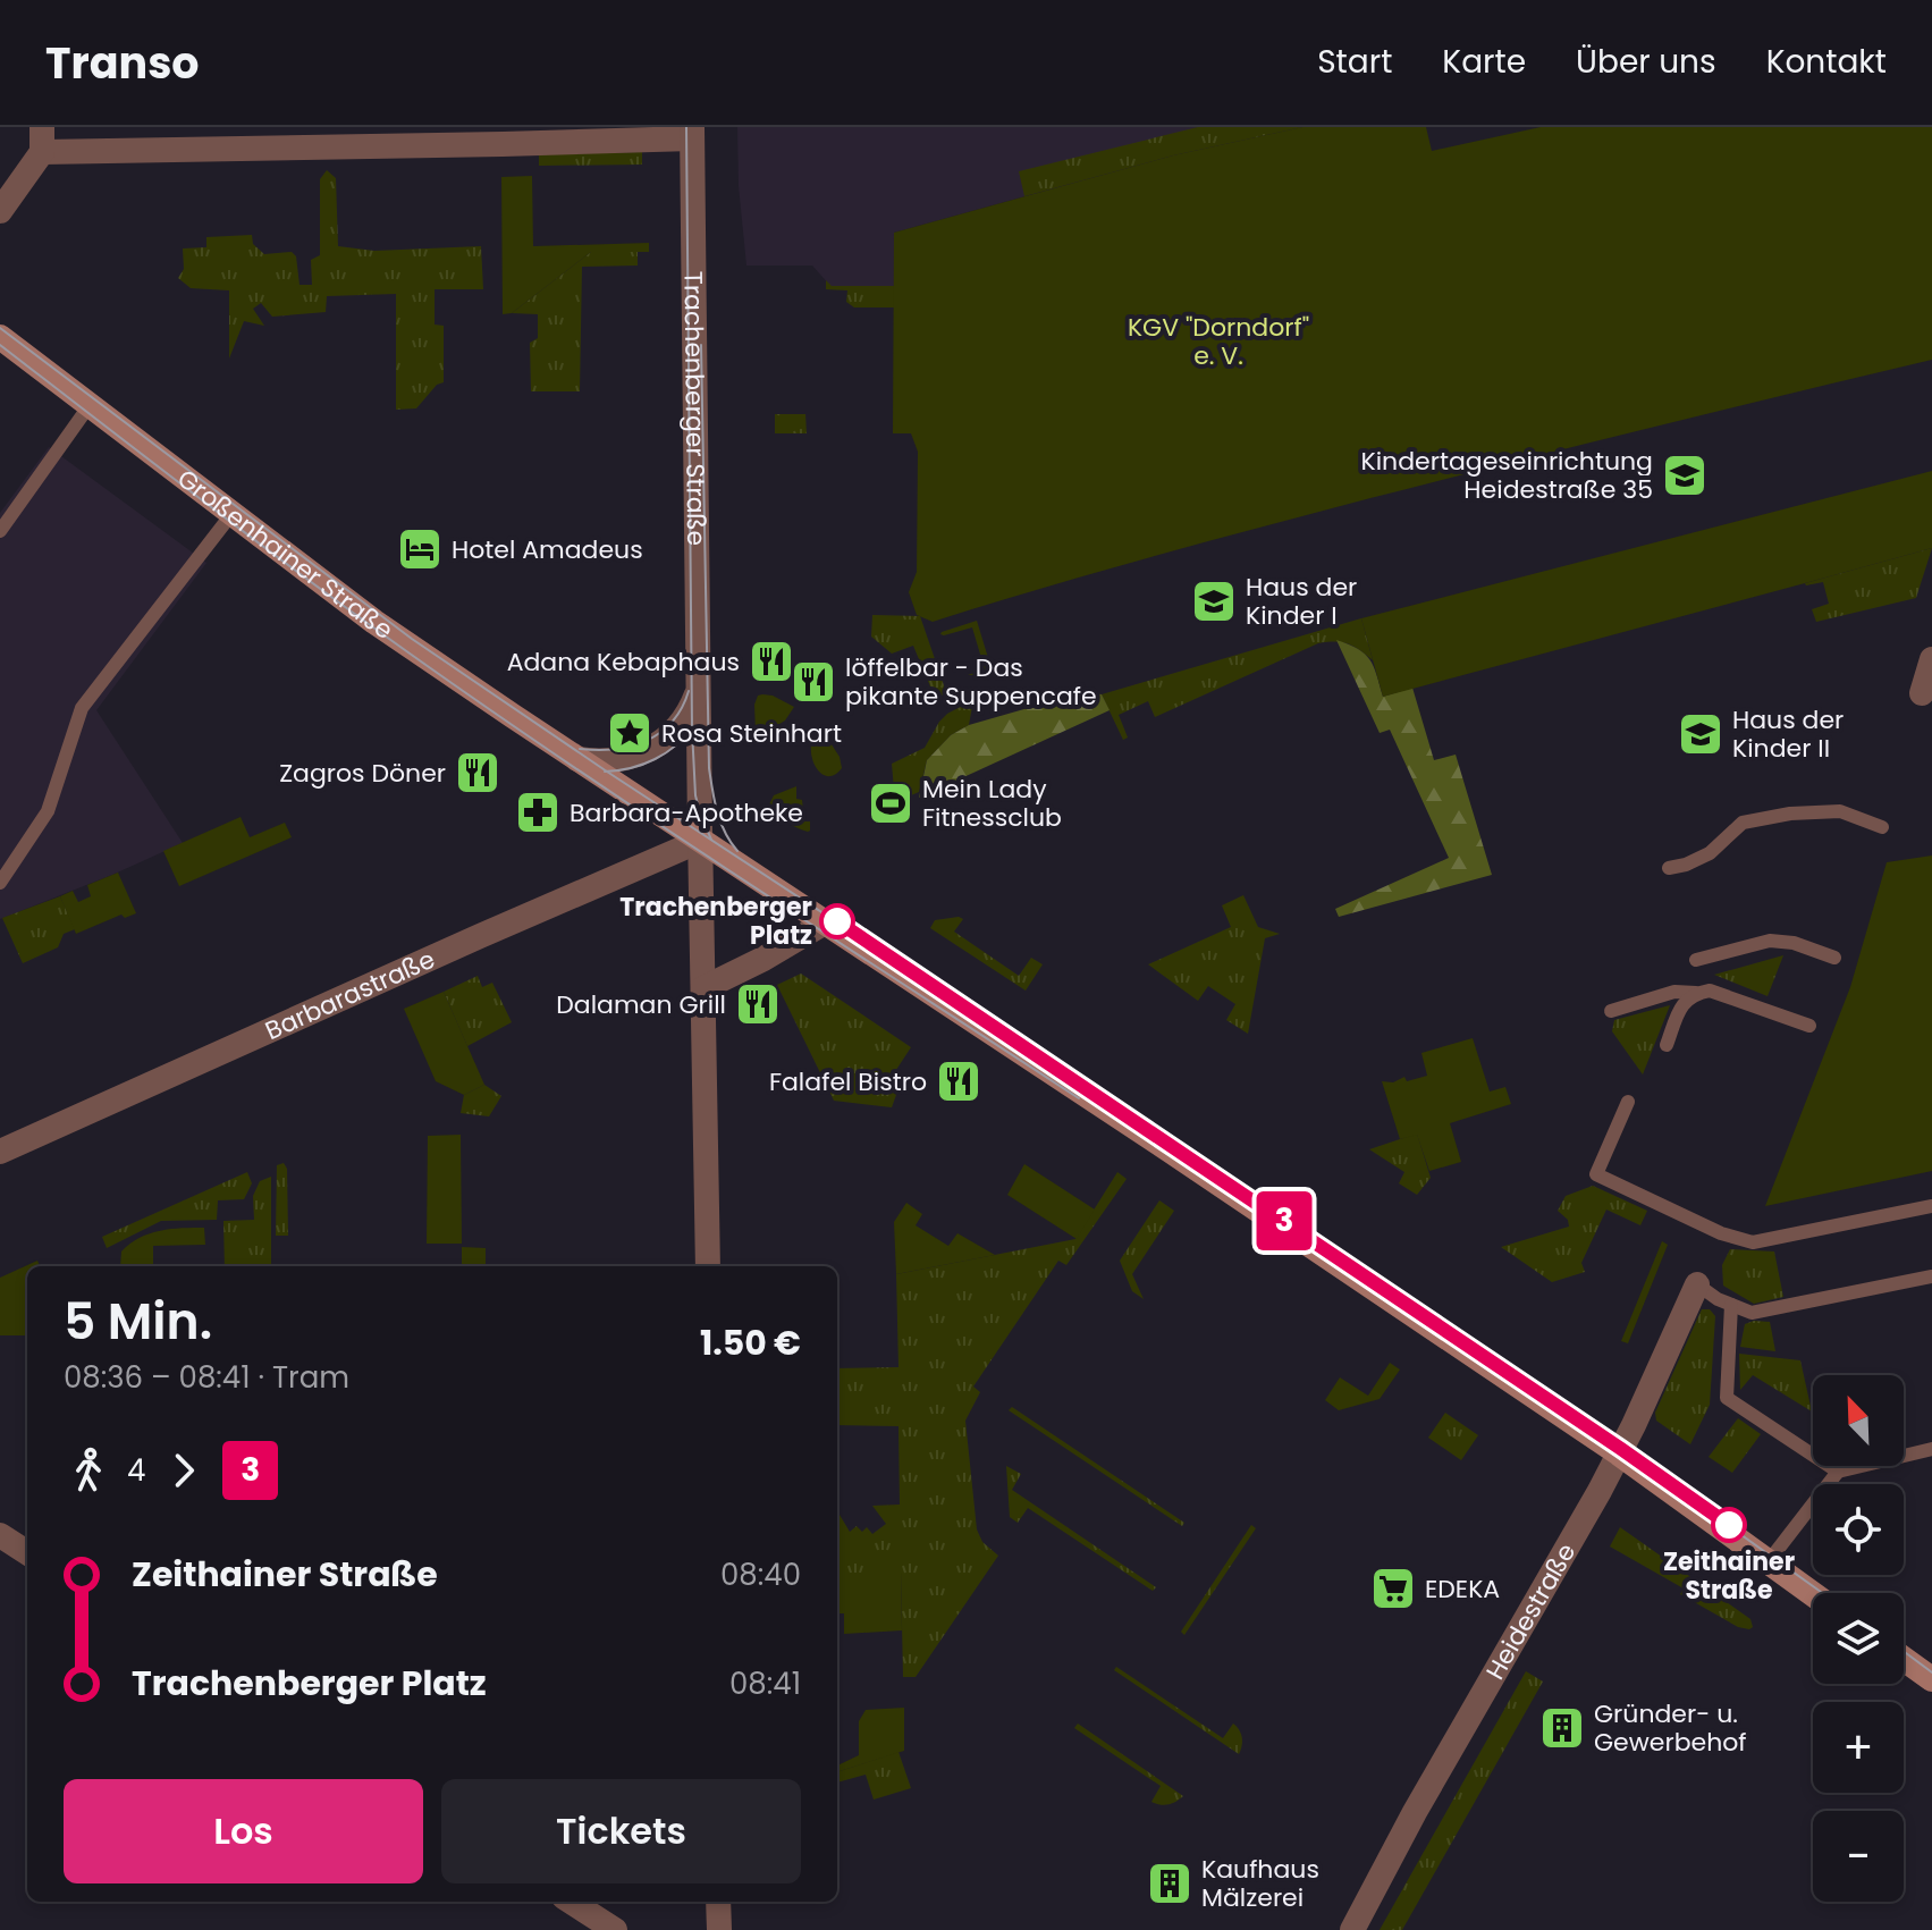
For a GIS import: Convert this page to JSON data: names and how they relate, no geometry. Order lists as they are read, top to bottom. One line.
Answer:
{"streets":{"main road":["Großenhainer Straße"],"street":["Trachenberger Straße","Barbarastraße","Heidestraße"]},"parks":["KGV \"Dorndorf\" e. V."],"places":{"school or university":["Kindertageseinrichtung Heidestraße 35","Haus der Kinder I","Haus der Kinder II"],"hotel":["Hotel Amadeus"],"restaurant":["Adana Kebaphaus","löffelbar - Das pikante Suppencafe","Zagros Döner","Dalaman Grill","Falafel Bistro"],"place":["Rosa Steinhart"],"sports":["Mein Lady Fitnessclub"],"pharmacy":["Barbara-Apotheke"],"other":["Trachenberger Platz","Zeithainer Straße"],"supermarket":["EDEKA"],"building":["Gründer- u. Gewerbehof","Kaufhaus Mälzerei"]},"lines":["tram line 3"],"north":"top left","page":{"header":"Transo","nav":["Start","Karte","Über uns","Kontakt"],"on_map":"3","heading":["5 Min.","08:36 – 08:41 · Tram","1.50 €"],"map_buttons":["+","−"],"legs":["4","3"],"list":[{"name":"Zeithainer Straße","value":"08:40"},{"name":"Trachenberger Platz","value":"08:41"}],"buttons":["Los","Tickets"]}}
